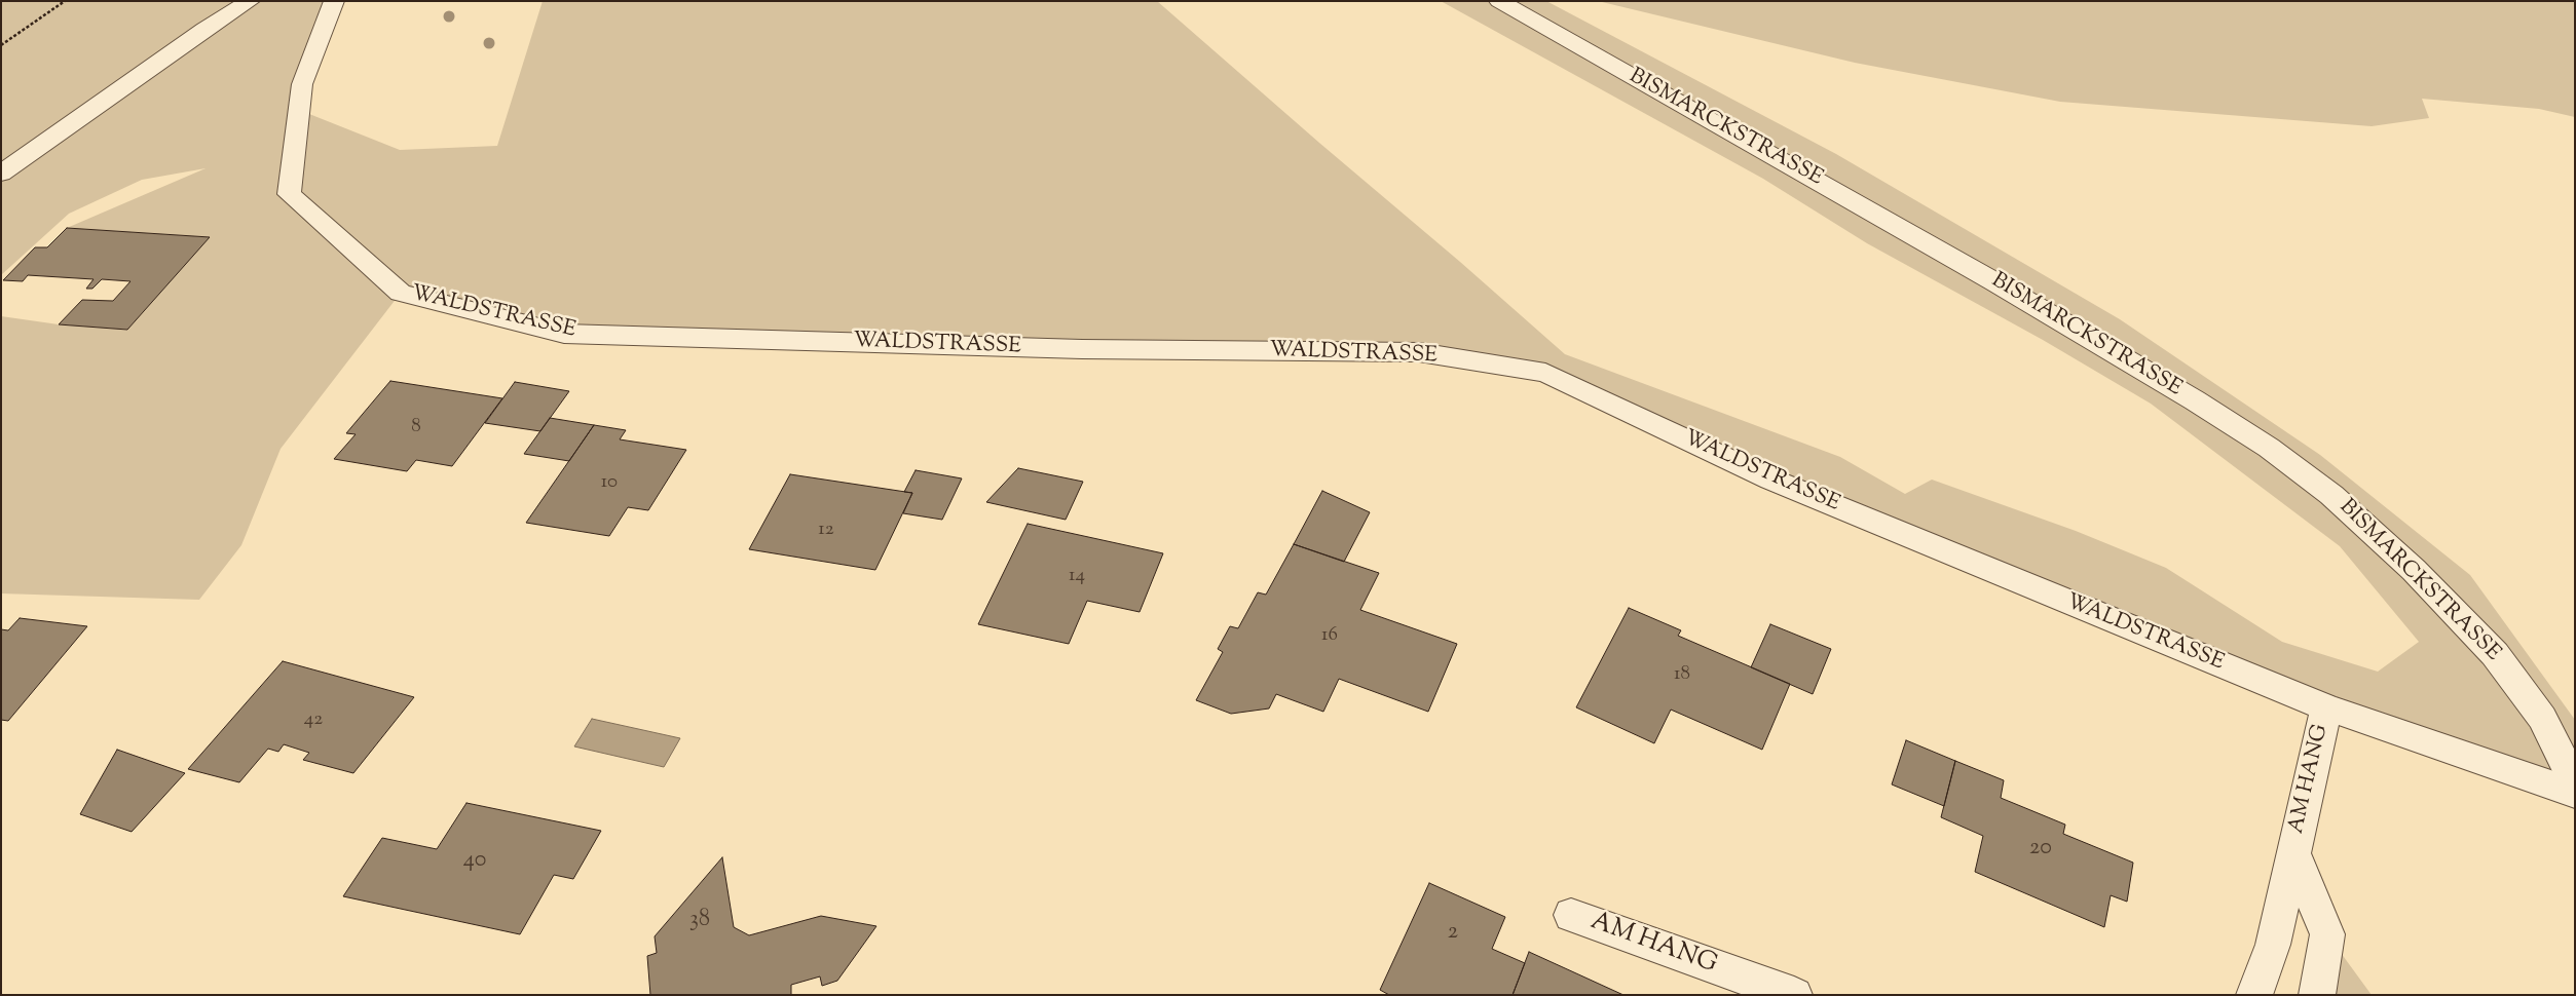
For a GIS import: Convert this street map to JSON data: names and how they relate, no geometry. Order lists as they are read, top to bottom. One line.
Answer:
{"streets":{"street":["BISMARCKSTRASSE","WALDSTRASSE","AM HANG"]},"crossings":[["WALDSTRASSE","AM HANG"]],"house_numbers":["8","10","12","14","16","18","42","20","40","38","2"]}
